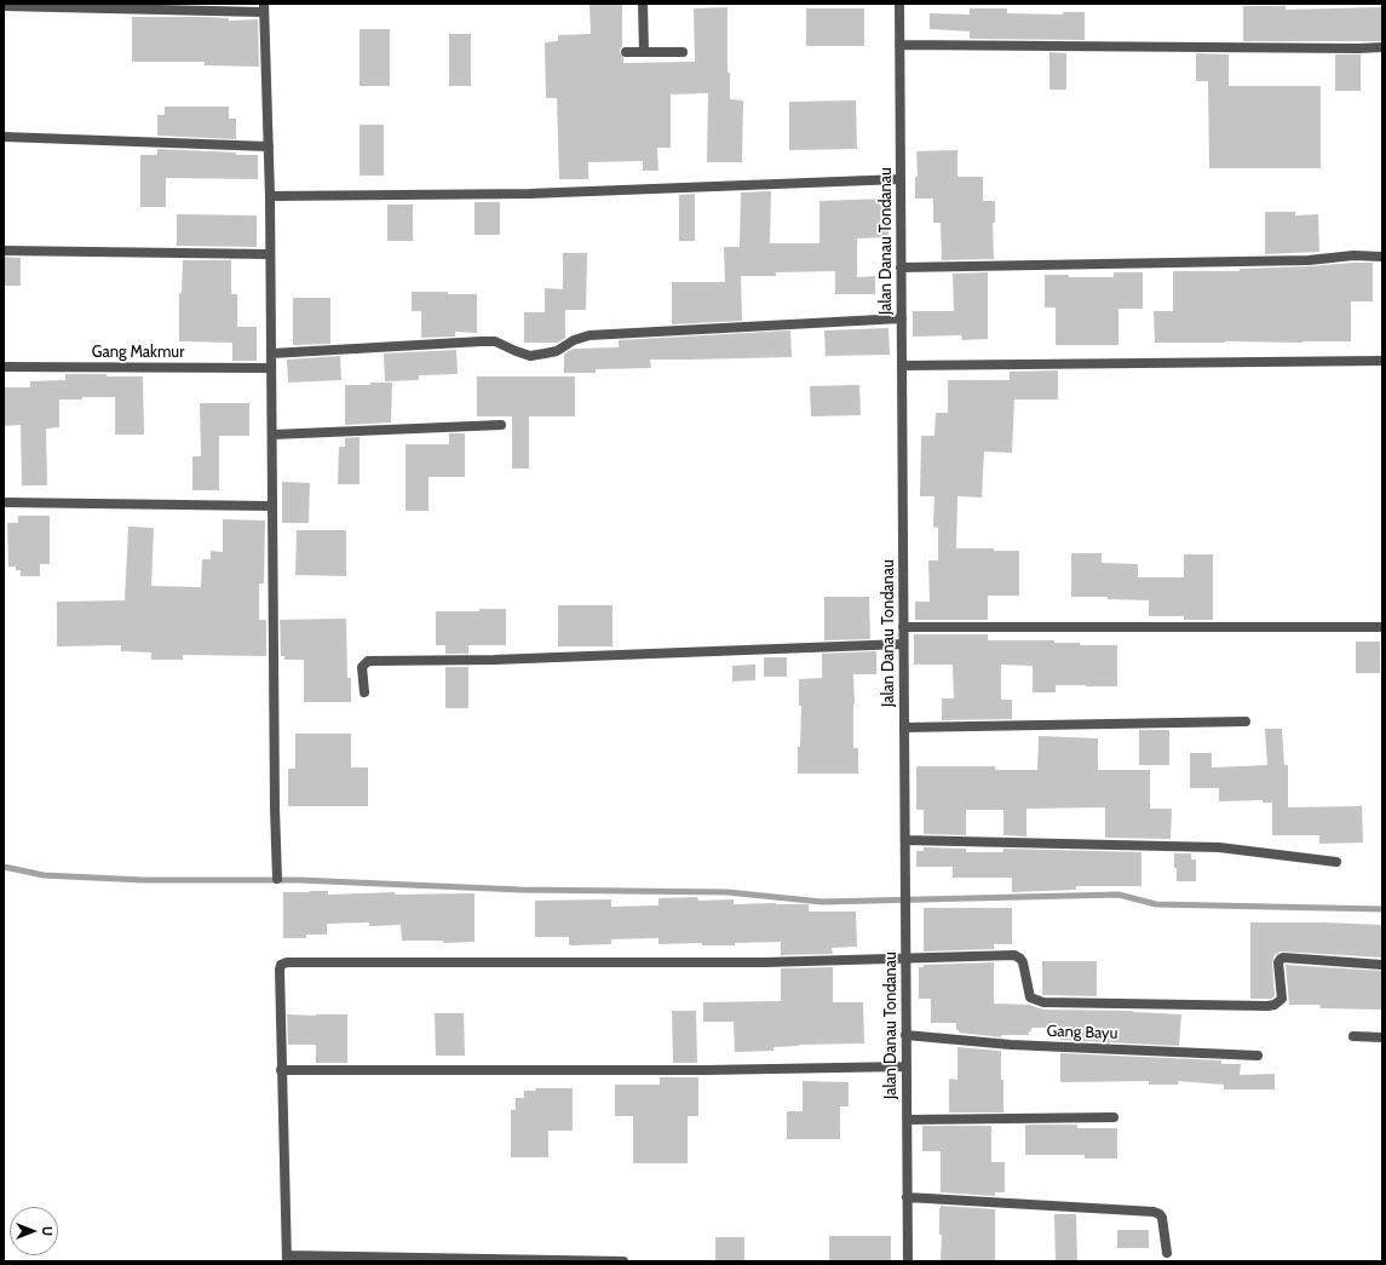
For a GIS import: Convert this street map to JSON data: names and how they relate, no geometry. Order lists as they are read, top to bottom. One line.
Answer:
{"streets":{"street":["Jalan Danau Tondanau","Gang Makmur","Gang Bayu"]},"crossings":[["Jalan Danau Tondanau","Gang Bayu"]],"north":"right"}
